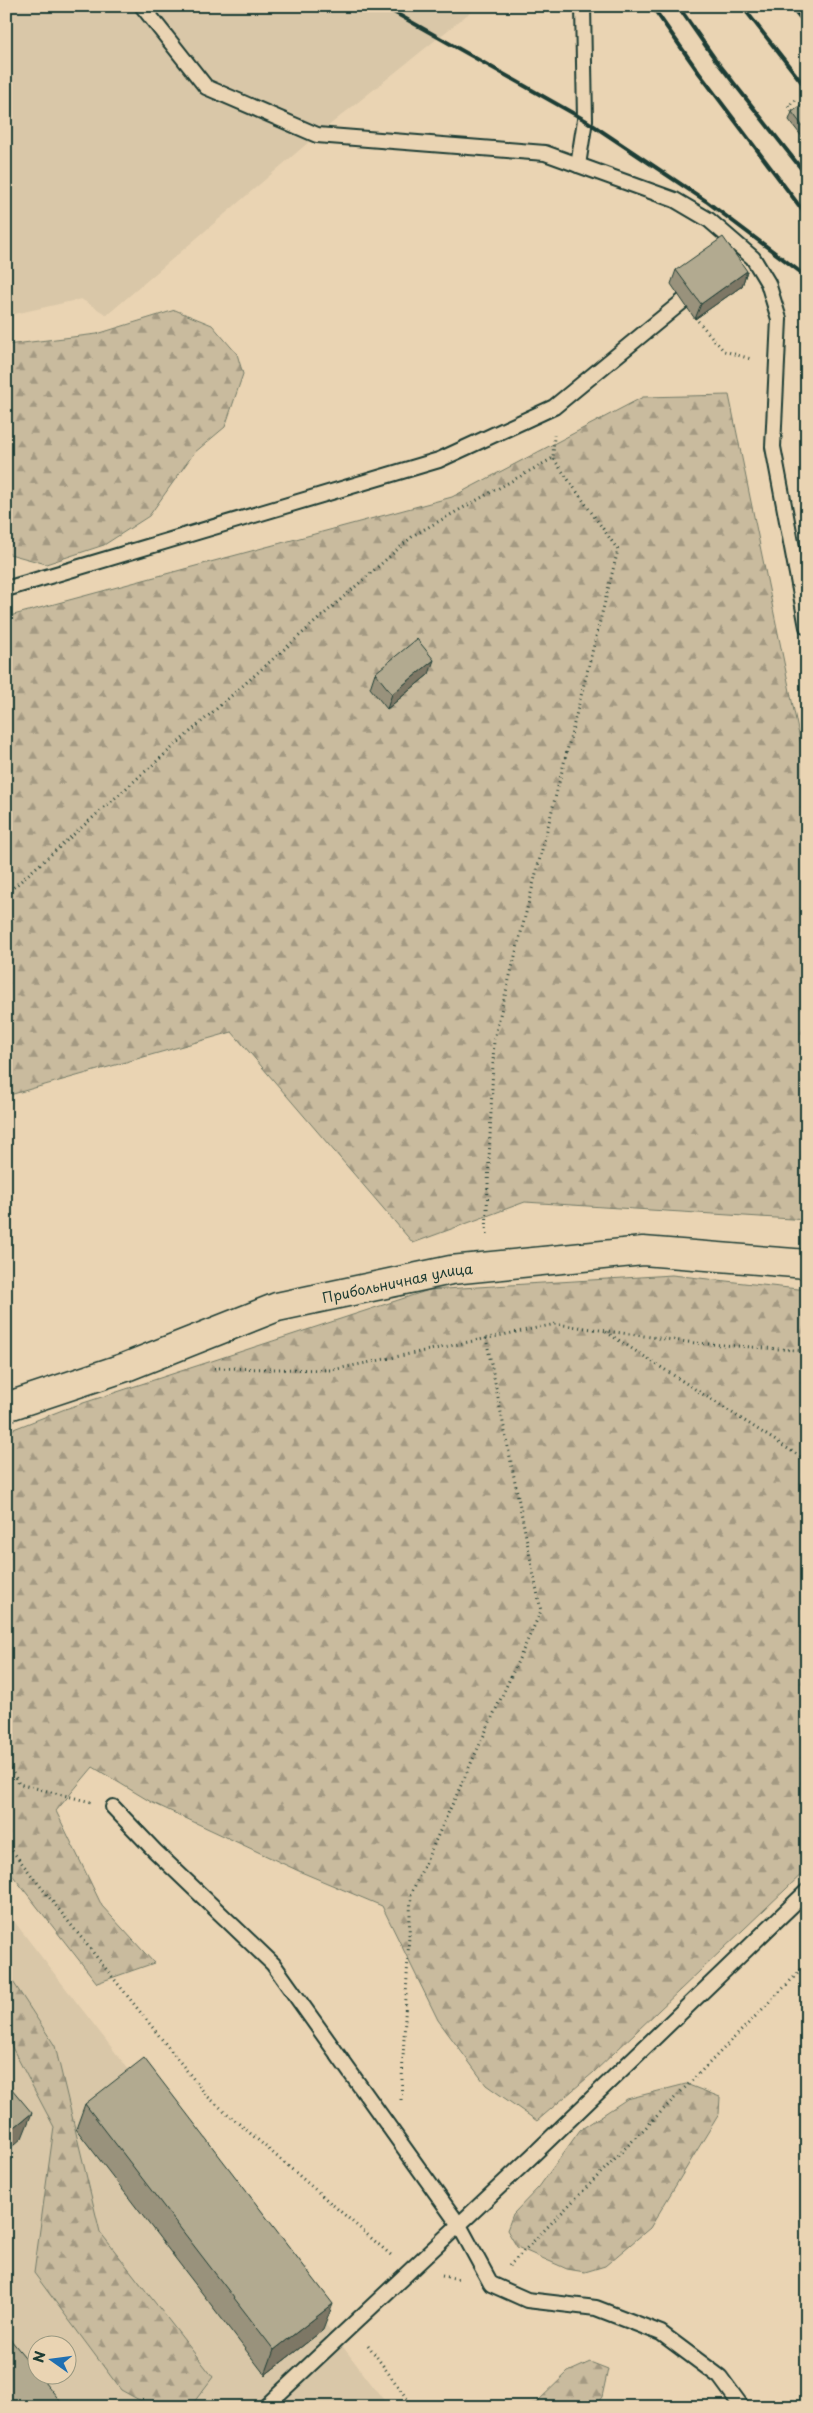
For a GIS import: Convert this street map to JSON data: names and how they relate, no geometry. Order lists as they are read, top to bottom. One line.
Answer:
{"streets":{"street":["Прибольничная улица"]},"north":"left"}
